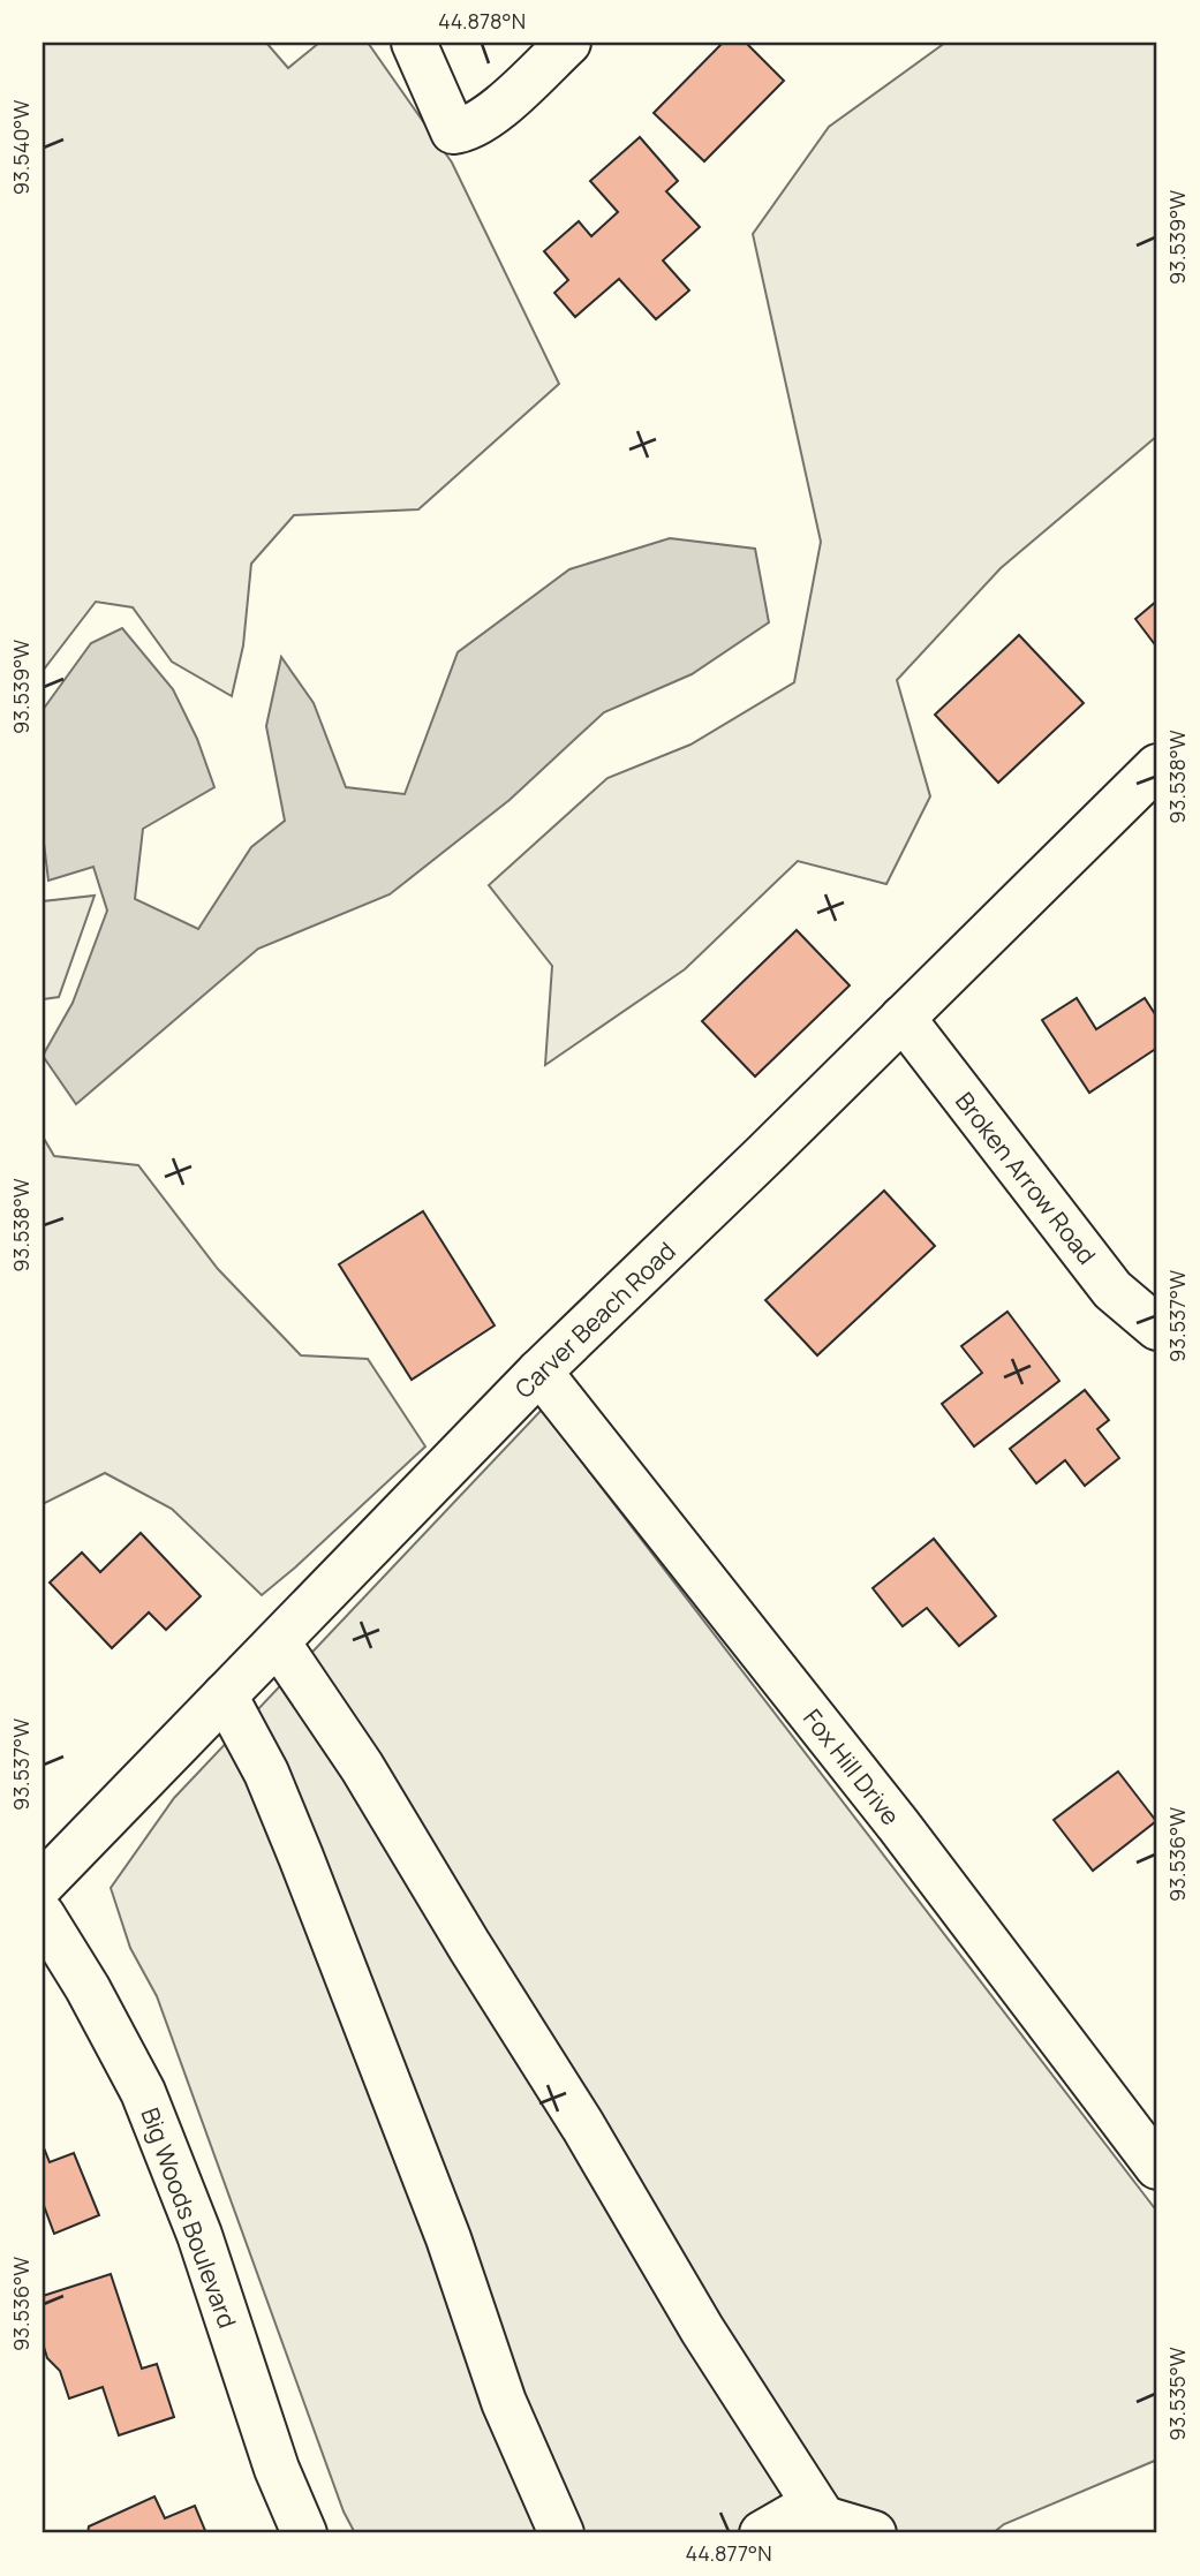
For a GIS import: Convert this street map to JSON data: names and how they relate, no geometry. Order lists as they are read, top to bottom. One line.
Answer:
{"streets":{"street":["Broken Arrow Road","Carver Beach Road","Fox Hill Drive","Big Woods Boulevard"]},"crossings":[["Broken Arrow Road","Carver Beach Road"],["Carver Beach Road","Fox Hill Drive"]],"coordinates":["44.878°N","93.540°W","93.539°W","93.538°W","93.537°W","93.536°W","93.535°W","44.877°N"]}
